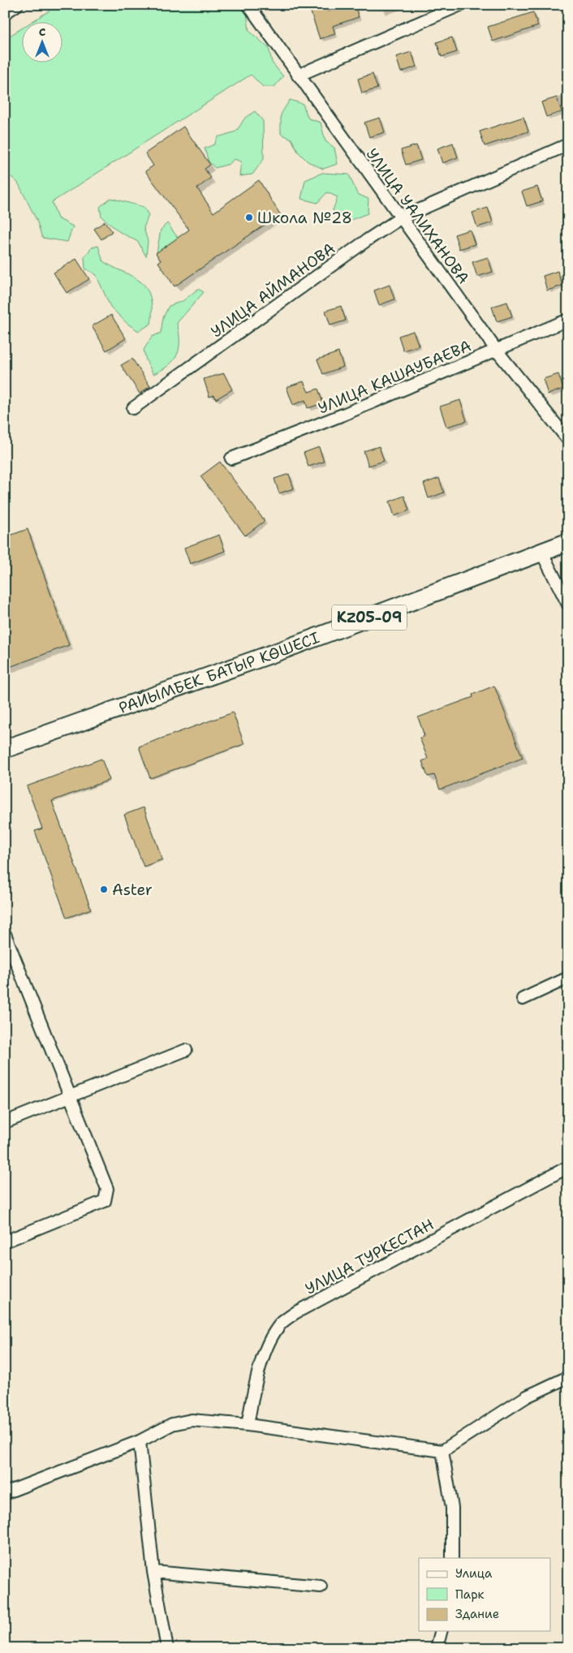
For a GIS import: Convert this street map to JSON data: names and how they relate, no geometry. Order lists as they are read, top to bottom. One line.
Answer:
{"streets":{"main road":["KZ05-09","РАЙЫМБЕК БАТЫР КӨШЕСІ"],"street":["УЛИЦА УАЛИХАНОВА","УЛИЦА АЙМАНОВА","УЛИЦА КАШАУБАЕВА","УЛИЦА ТУРКЕСТАН"]},"crossings":[["УЛИЦА УАЛИХАНОВА","УЛИЦА АЙМАНОВА"],["УЛИЦА УАЛИХАНОВА","УЛИЦА КАШАУБАЕВА"]],"places":["Школа №28","Aster"],"legend":["Улица","Парк","Здание"],"north":"top"}
